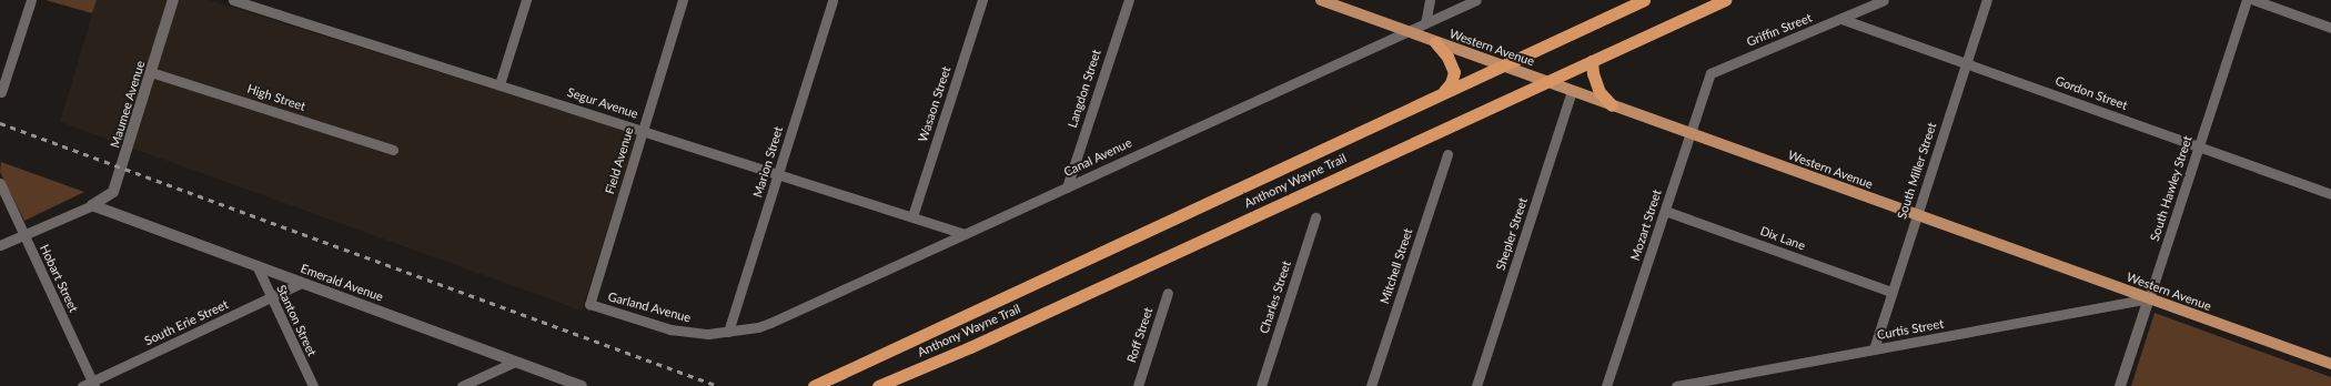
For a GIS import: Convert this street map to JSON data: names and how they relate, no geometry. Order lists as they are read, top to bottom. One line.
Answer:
{"streets":{"highway":["Anthony Wayne Trail"],"main road":["Western Avenue"],"street":["Griffin Street","Langdon Street","Gordon Street","High Street","Segur Avenue","Maumee Avenue","Wasaon Street","Canal Avenue","Field Avenue","Marion Street","South Miller Street","South Hawley Street","Mozart Street","Shepler Street","Dix Lane","Mitchell Street","Hobart Street","Emerald Avenue","Charles Street","Garland Avenue","Stanton Street","South Erie Street","Curtis Street","Roff Street"]},"crossings":[["Griffin Street","Gordon Street"],["Griffin Street","Mozart Street"],["Western Avenue","Canal Avenue"],["Western Avenue","South Miller Street"],["Western Avenue","Anthony Wayne Trail"],["Western Avenue","South Hawley Street"],["Western Avenue","Mozart Street"],["Western Avenue","Shepler Street"],["Western Avenue","Curtis Street"],["Langdon Street","Canal Avenue"],["Gordon Street","South Miller Street"],["Gordon Street","South Hawley Street"],["High Street","Maumee Avenue"],["Segur Avenue","Wasaon Street"],["Segur Avenue","Canal Avenue"],["Segur Avenue","Field Avenue"],["Segur Avenue","Marion Street"],["Maumee Avenue","Emerald Avenue"],["Canal Avenue","Marion Street"],["Canal Avenue","Garland Avenue"],["Field Avenue","Garland Avenue"],["Marion Street","Garland Avenue"],["South Miller Street","Dix Lane"],["South Miller Street","Curtis Street"],["South Hawley Street","Curtis Street"],["Mozart Street","Dix Lane"],["Hobart Street","South Erie Street"],["Emerald Avenue","Stanton Street"],["Emerald Avenue","South Erie Street"],["Stanton Street","South Erie Street"]]}
